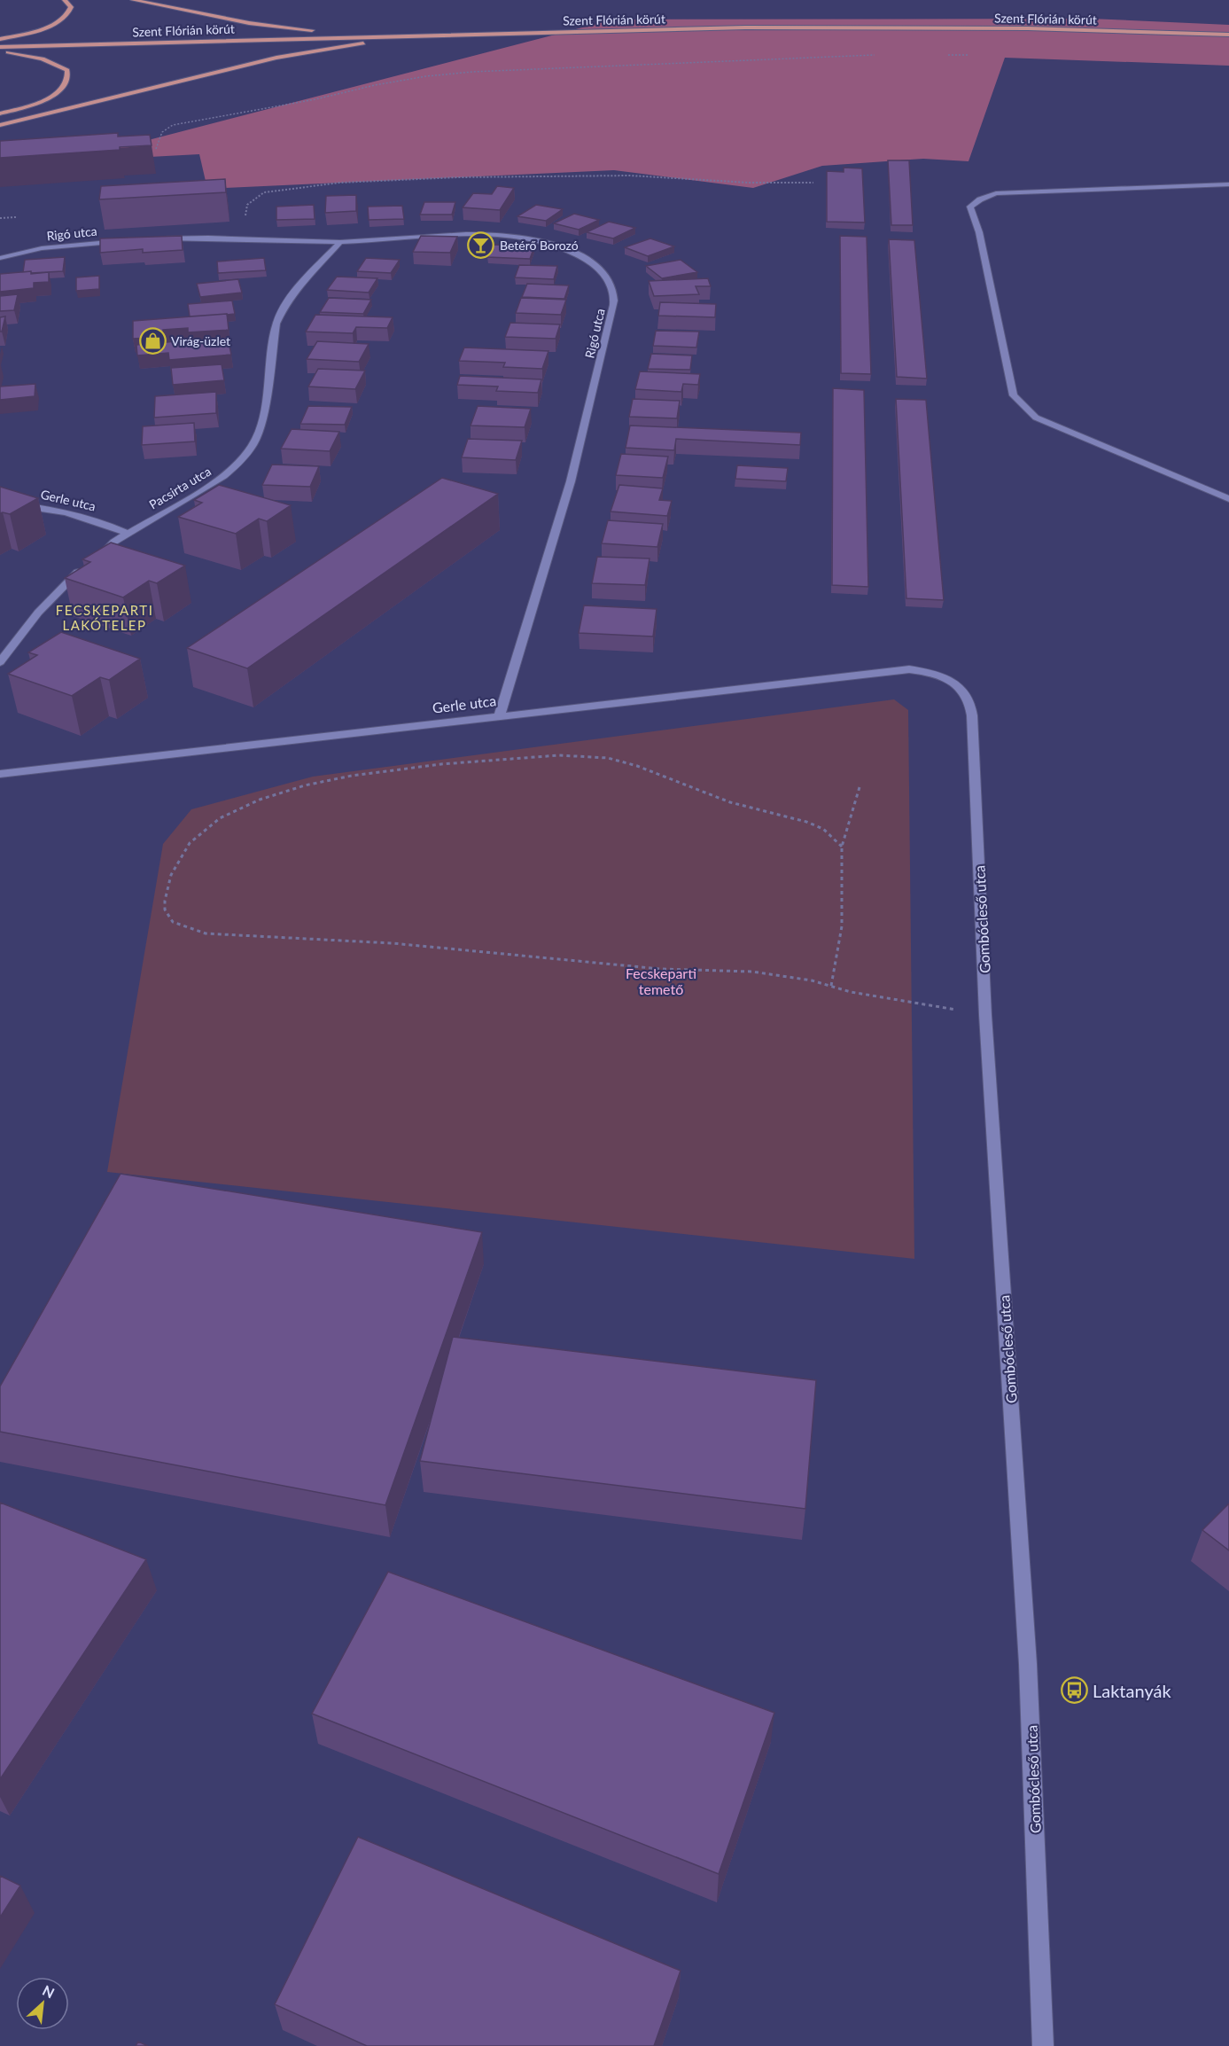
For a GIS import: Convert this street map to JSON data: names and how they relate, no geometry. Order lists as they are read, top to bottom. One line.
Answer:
{"streets":{"main road":["Szent Flórián körút"],"street":["Rigó utca","Pacsirta utca","Gerle utca","Gombócleső utca"]},"crossings":[["Rigó utca","Pacsirta utca"],["Rigó utca","Gerle utca"],["Pacsirta utca","Gerle utca"],["Gerle utca","Gombócleső utca"]],"districts":["FECSKEPARTI LAKÓTELEP"],"parks":["Fecskeparti temető"],"places":{"bar":["Betérő Borozó"],"shop":["Virág-üzlet"],"bus stop":["Laktanyák"]},"north":"top right"}
